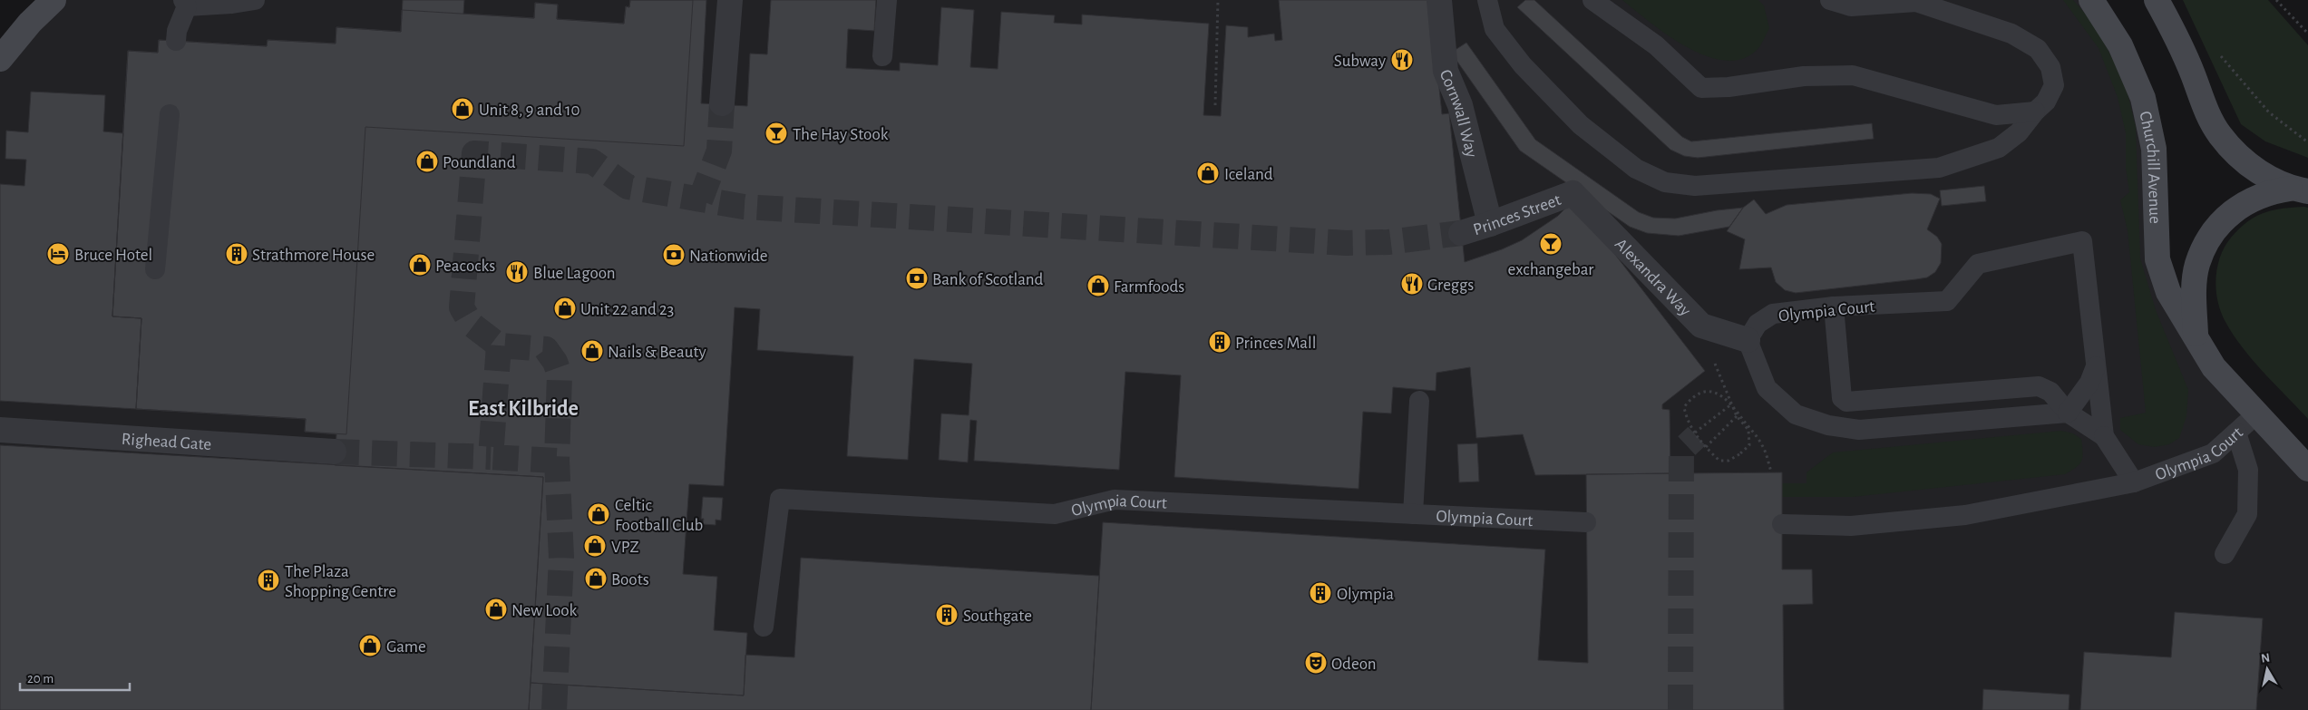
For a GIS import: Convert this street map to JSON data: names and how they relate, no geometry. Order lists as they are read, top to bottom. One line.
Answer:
{"streets":{"street":["Cornwall Way","Churchill Avenue","Princes Street","Alexandra Way","Righead Gate"],"lane":["Olympia Court"]},"crossings":[["Cornwall Way","Princes Street"],["Churchill Avenue","Olympia Court"],["Princes Street","Alexandra Way"],["Alexandra Way","Olympia Court"]],"districts":["East Kilbride"],"places":{"restaurant":["Subway","Blue Lagoon","Greggs"],"shop":["Unit 8, 9 and 10","Poundland","Iceland","Peacocks","Farmfoods","Unit 22 and 23","Nails & Beauty","Celtic Football Club","VPZ","Boots","New Look","Game"],"bar":["The Hay Stook","exchangebar"],"hotel":["Bruce Hotel"],"building":["Strathmore House","Princes Mall","The Plaza Shopping Centre","Olympia","Southgate"],"bank":["Nationwide","Bank of Scotland"],"theatre":["Odeon"]},"scale_bar":"20 m","north":"top"}
